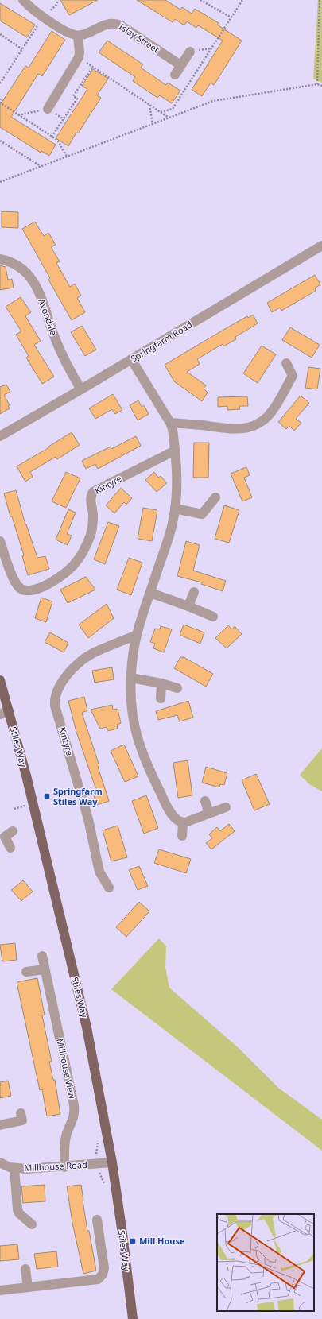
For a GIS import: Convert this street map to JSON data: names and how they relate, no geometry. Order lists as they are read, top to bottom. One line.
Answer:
{"streets":{"main road":["Stiles Way"],"street":["Islay Street","Avondale","Springfarm Road","Kintyre","Millhouse View","Millhouse Road"]},"crossings":[["Avondale","Springfarm Road"],["Stiles Way","Millhouse Road"],["Millhouse View","Millhouse Road"]],"places":{"transit":["Springfarm Stiles Way","Mill House"]}}
